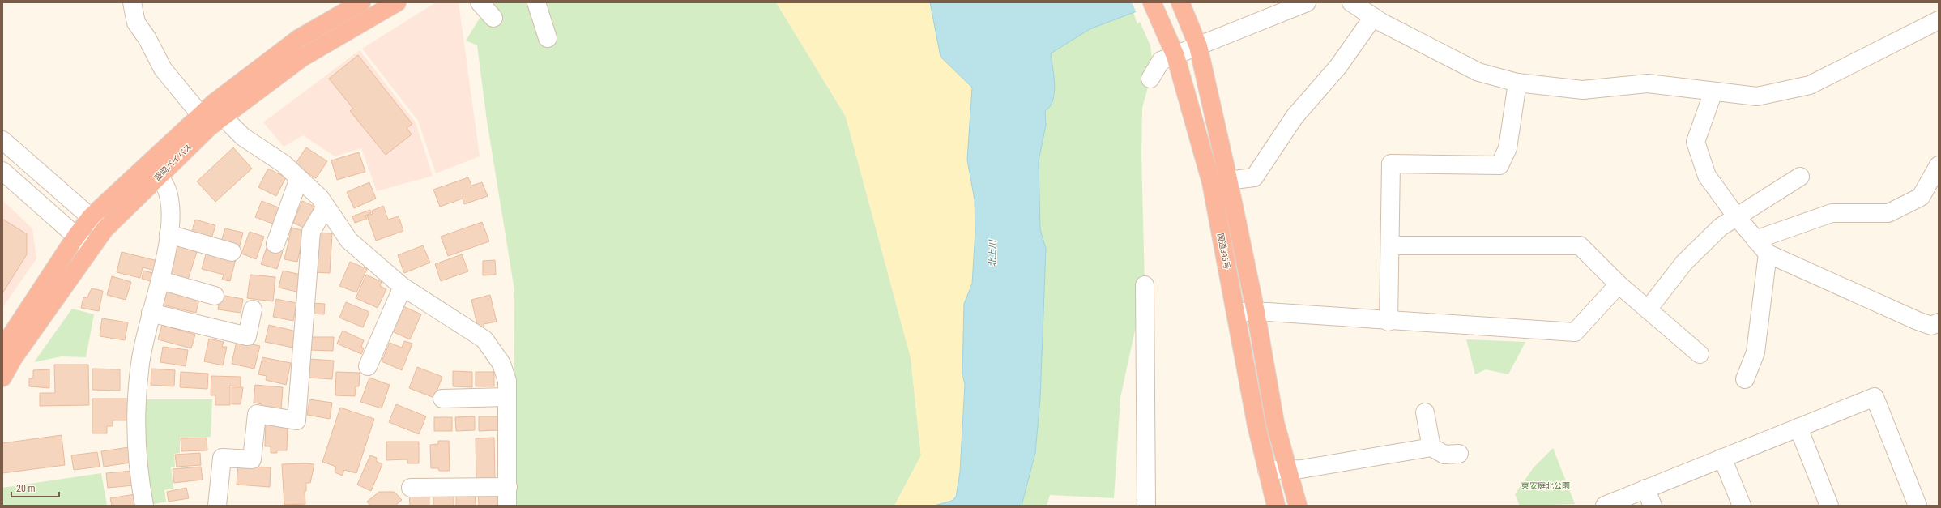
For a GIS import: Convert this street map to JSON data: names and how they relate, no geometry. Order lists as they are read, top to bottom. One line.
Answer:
{"streets":{"highway":["盛岡バイパス","国道396号"]},"water":["北上川"],"parks":["東安庭北公園"],"scale_bar":"20 m"}
